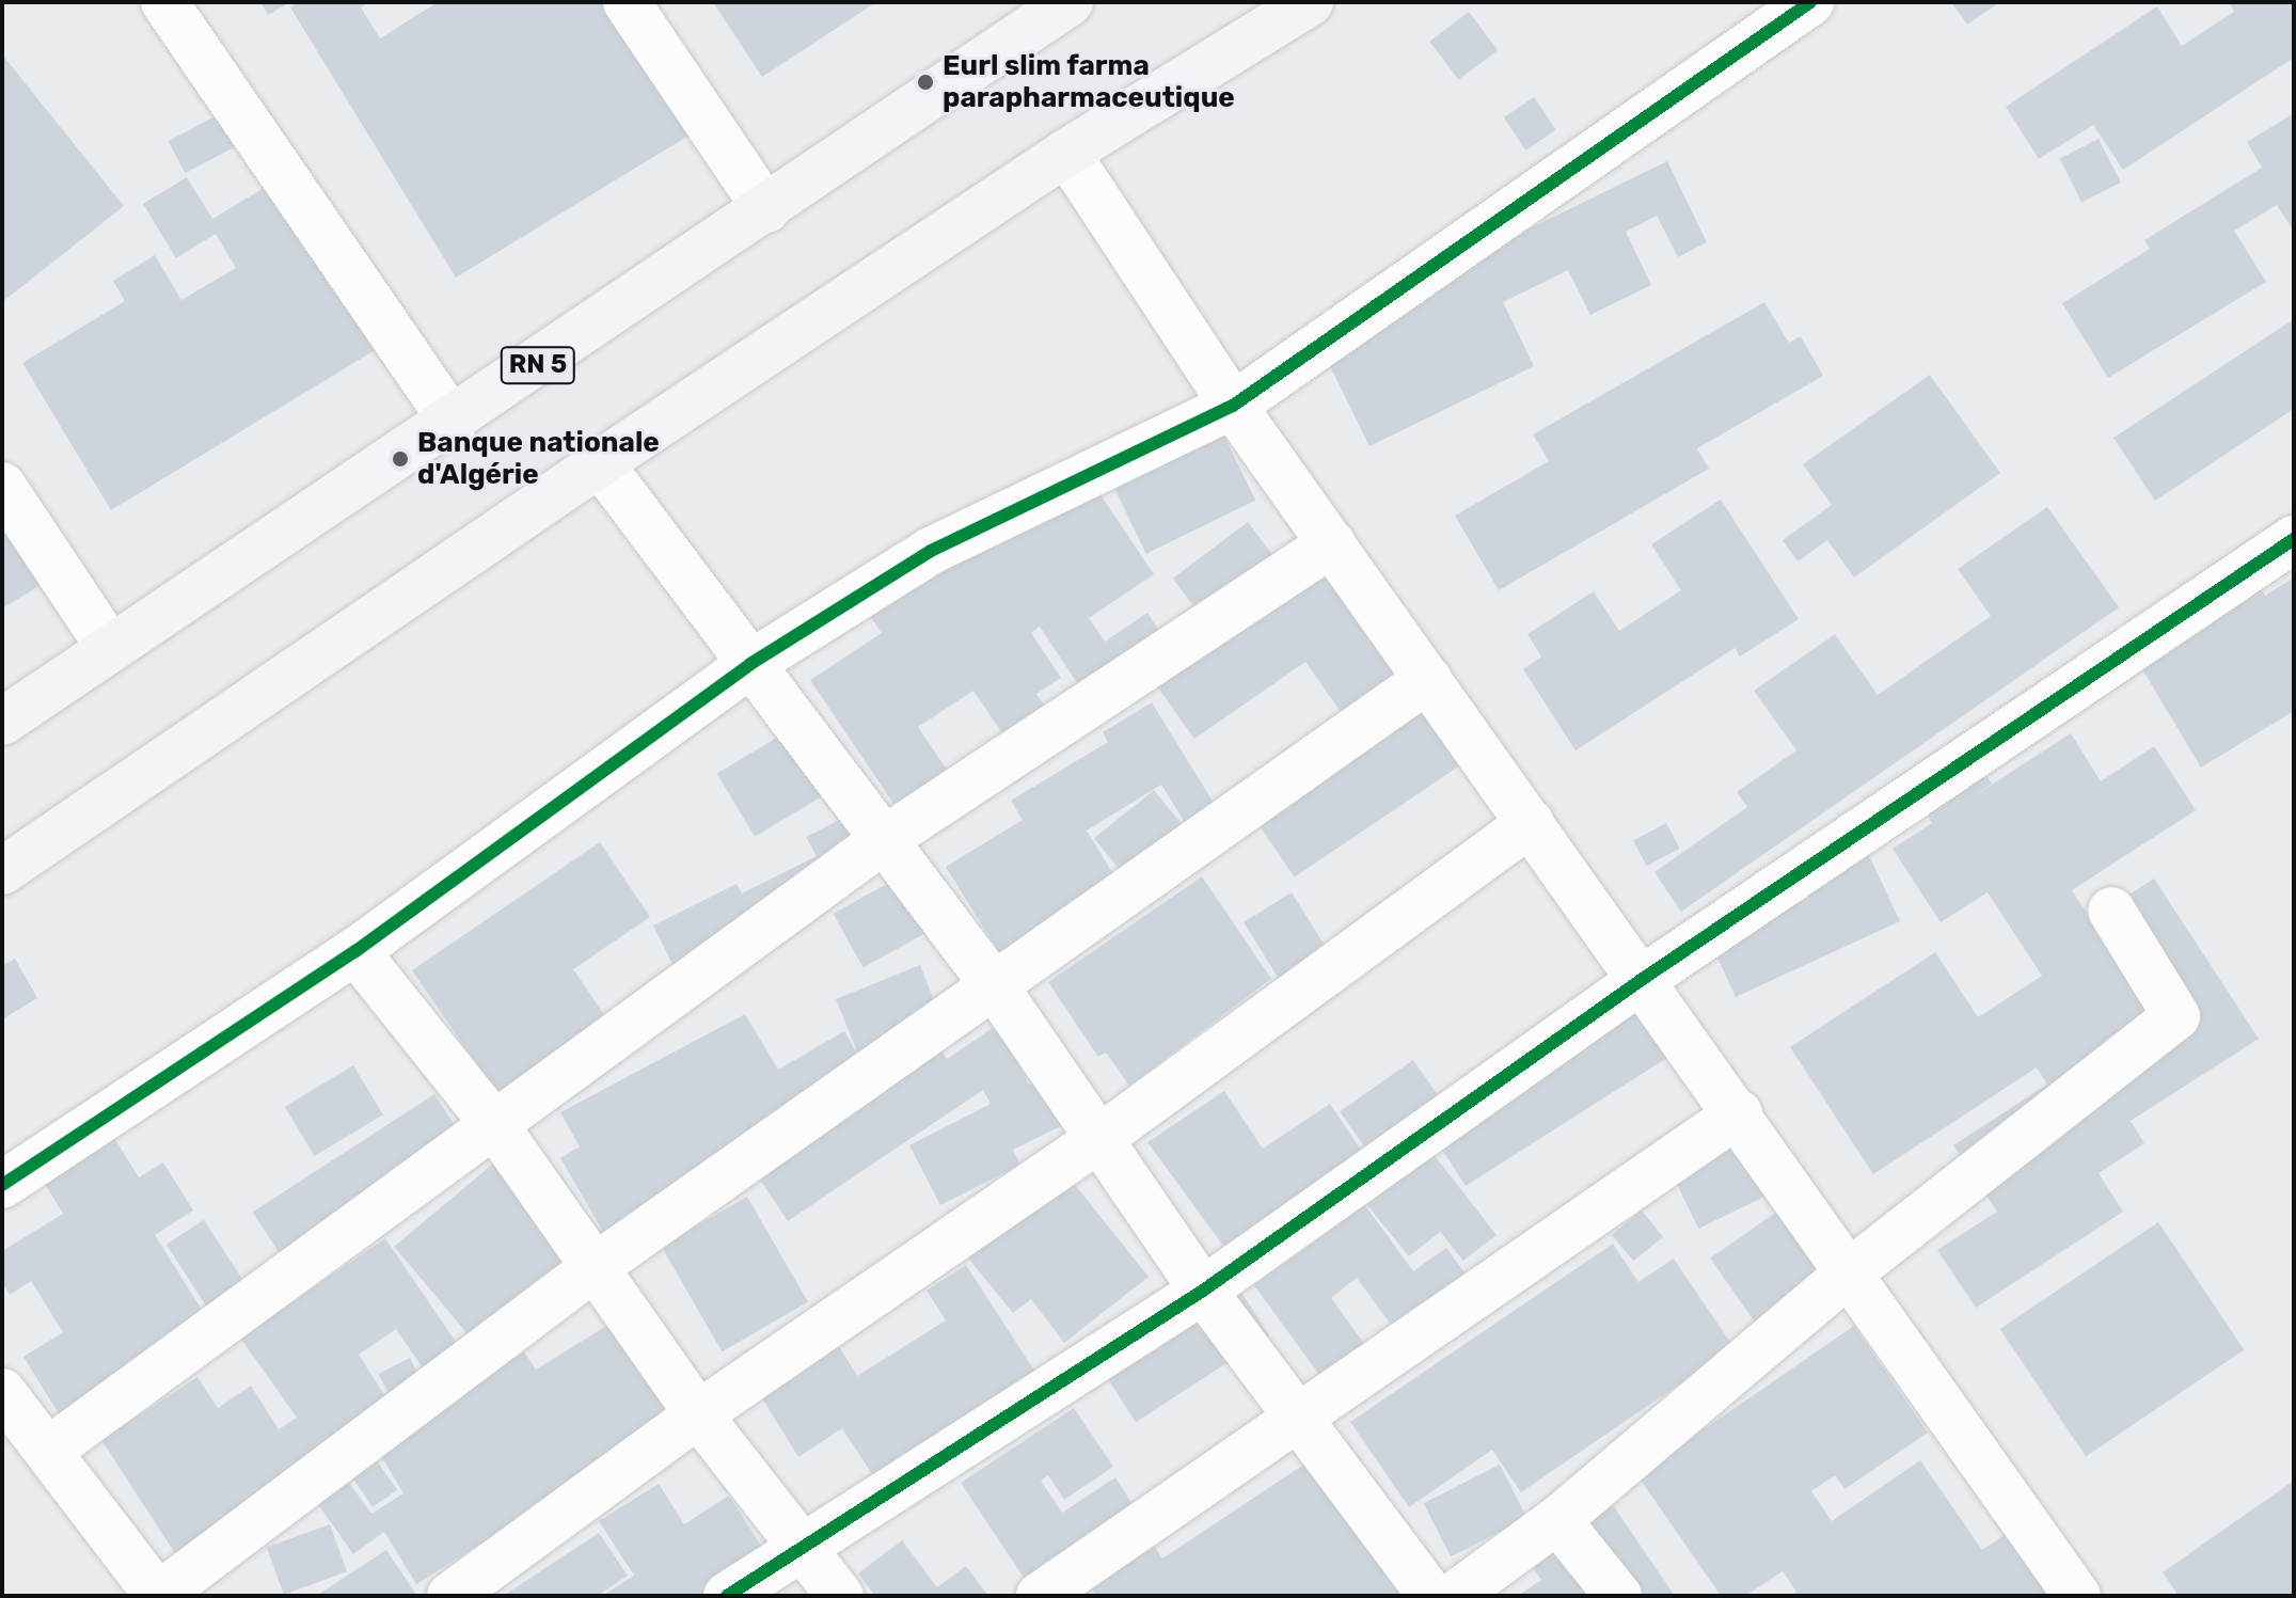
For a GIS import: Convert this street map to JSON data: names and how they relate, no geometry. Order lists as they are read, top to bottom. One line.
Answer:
{"streets":{"main road":["RN 5"]},"places":["Eurl slim farma parapharmaceutique","Banque nationale d'Algérie"]}
